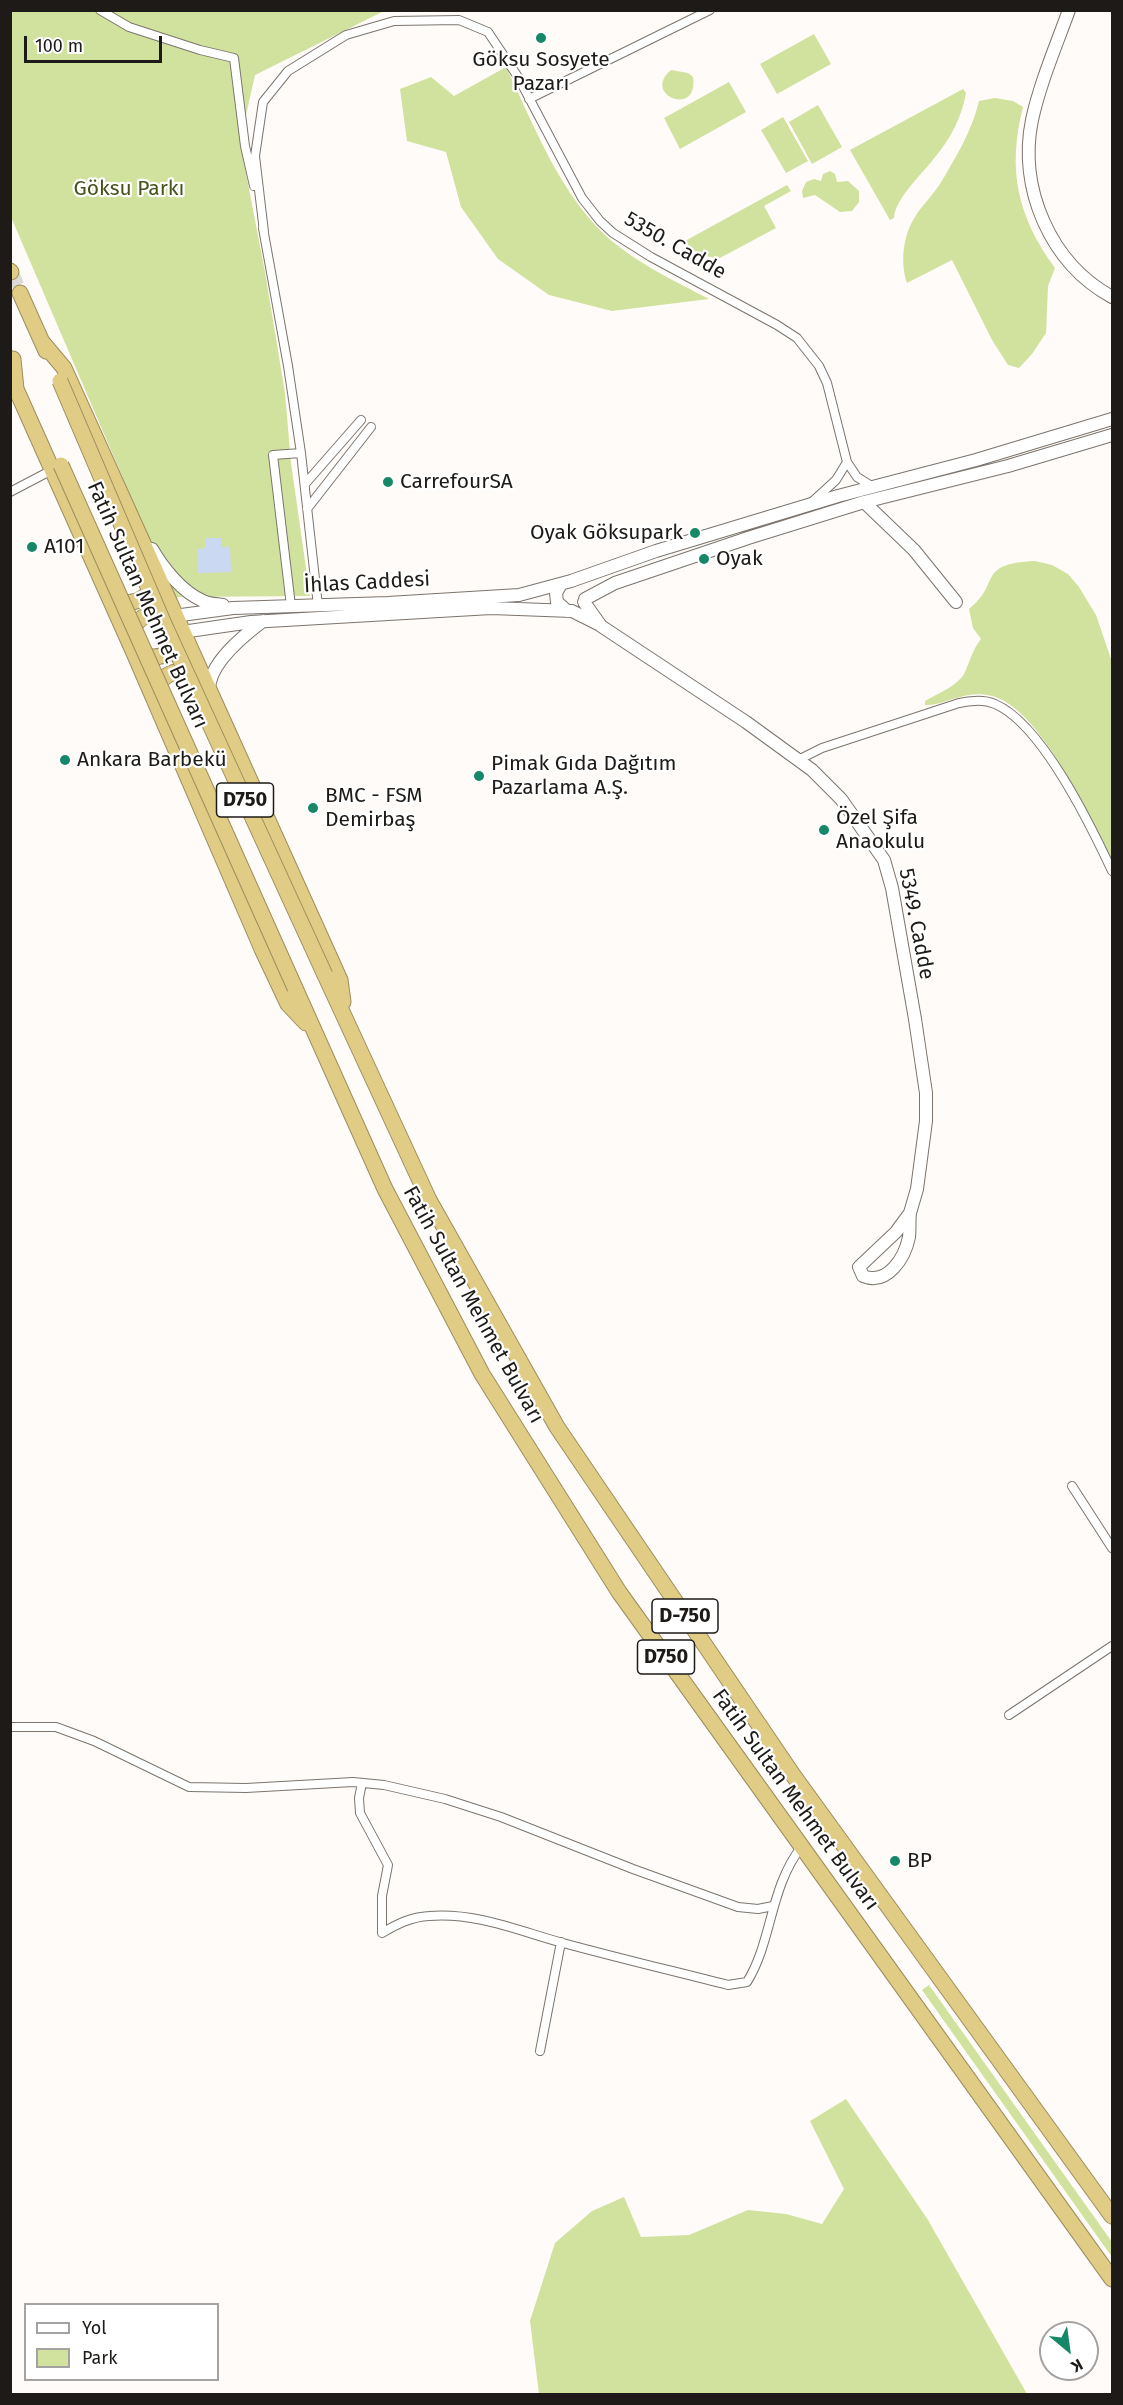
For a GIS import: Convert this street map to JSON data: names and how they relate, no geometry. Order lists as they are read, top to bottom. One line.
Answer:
{"streets":{"highway":["Fatih Sultan Mehmet Bulvarı","D750","D-750"],"main road":["İhlas Caddesi","5349. Cadde"],"street":["5350. Cadde"]},"crossings":[["5350. Cadde","İhlas Caddesi"],["İhlas Caddesi","5349. Cadde"]],"parks":["Göksu Parkı"],"places":["Göksu Sosyete Pazarı","CarrefourSA","Oyak Göksupark","A101","Oyak","Ankara Barbekü","Pimak Gıda Dağıtım Pazarlama A.Ş.","BMC - FSM Demirbaş","Özel Şifa Anaokulu","BP"],"legend":["Yol","Park"],"scale_bar":"100 m","north":"bottom right"}
